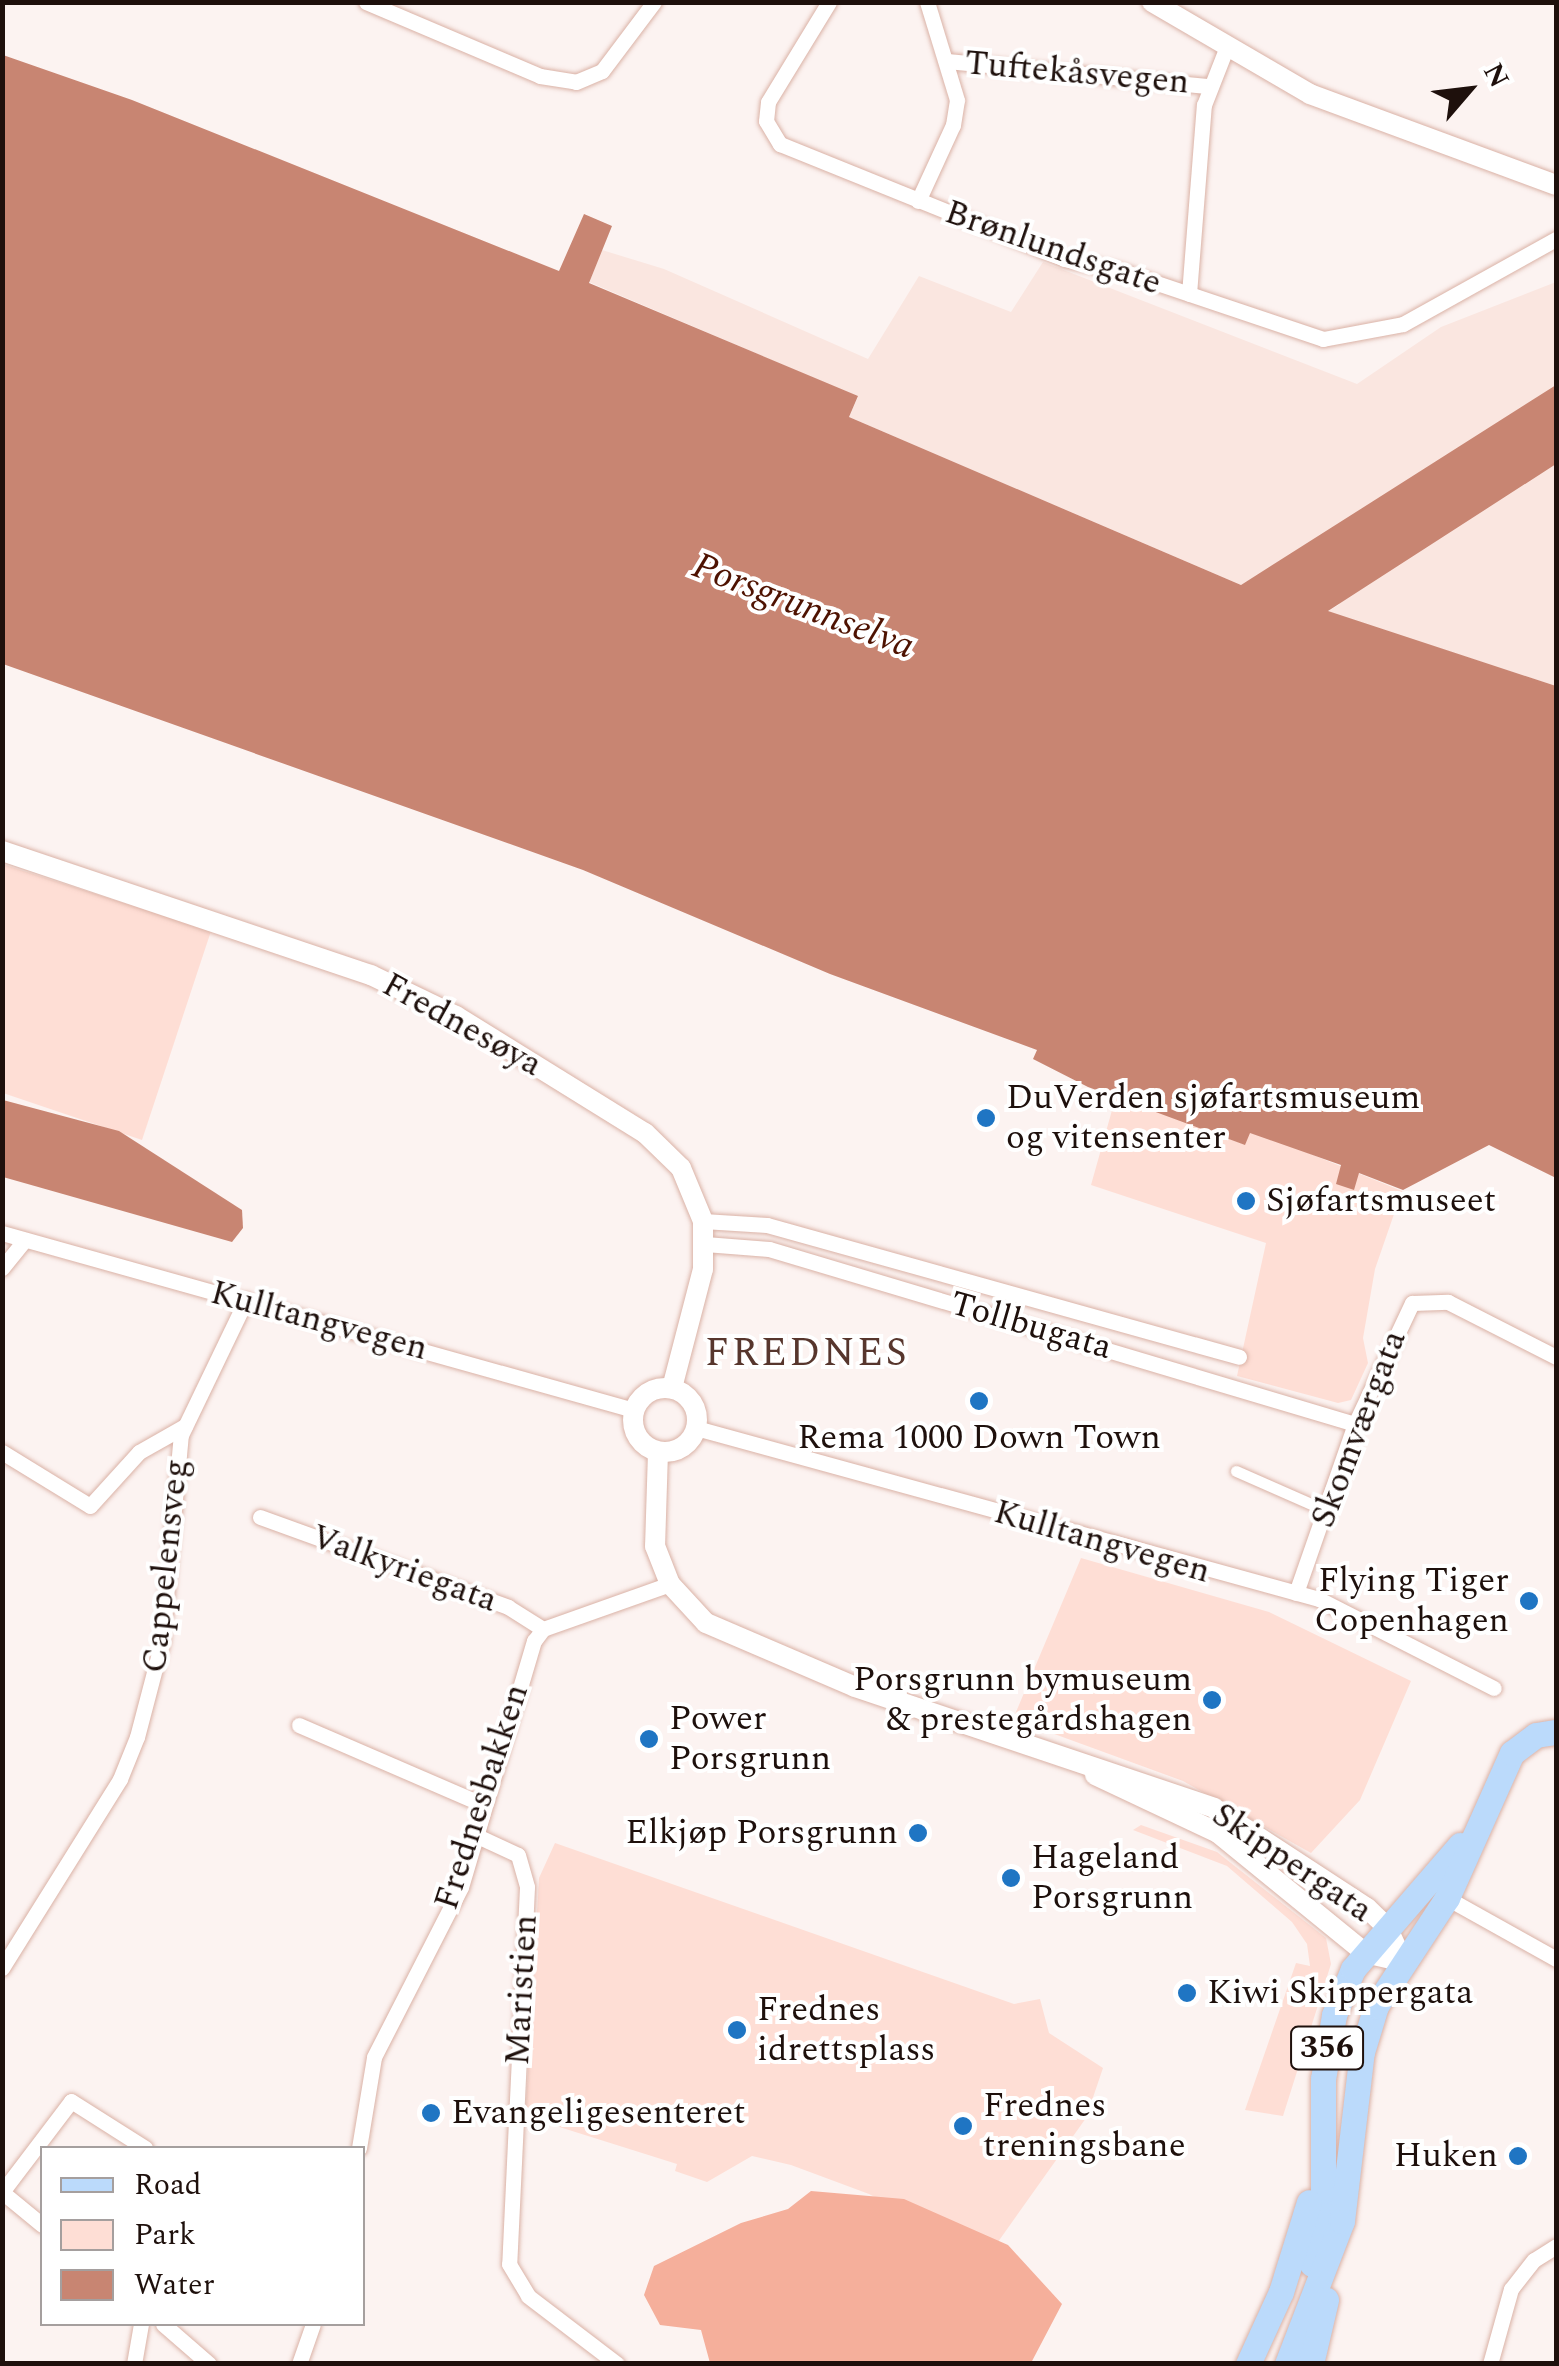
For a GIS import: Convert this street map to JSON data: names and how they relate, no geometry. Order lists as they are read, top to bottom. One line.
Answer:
{"streets":{"main road":["356"],"street":["Tuftekåsvegen","Brønlundsgate","Frednesøya","Kulltangvegen","Tollbugata","Skomværgata","Cappelensveg","Valkyriegata","Frednesbakken","Skippergata","Maristien"]},"crossings":[["Tuftekåsvegen","Brønlundsgate"],["Frednesøya","Kulltangvegen"],["Frednesøya","Tollbugata"],["Kulltangvegen","Skomværgata"],["Kulltangvegen","Cappelensveg"],["Tollbugata","Skomværgata"],["Valkyriegata","Frednesbakken"],["Frednesbakken","Maristien"],["Skippergata","356"]],"districts":["FREDNES"],"water":["Porsgrunnselva"],"places":["DuVerden sjøfartsmuseum og vitensenter","Sjøfartsmuseet","Rema 1000 Down Town","Flying Tiger Copenhagen","Porsgrunn bymuseum & prestegårdshagen","Power Porsgrunn","Elkjøp Porsgrunn","Hageland Porsgrunn","Kiwi Skippergata","Frednes idrettsplass","Evangeligesenteret","Frednes treningsbane","Huken"],"legend":["Road","Park","Water"],"north":"top right"}
